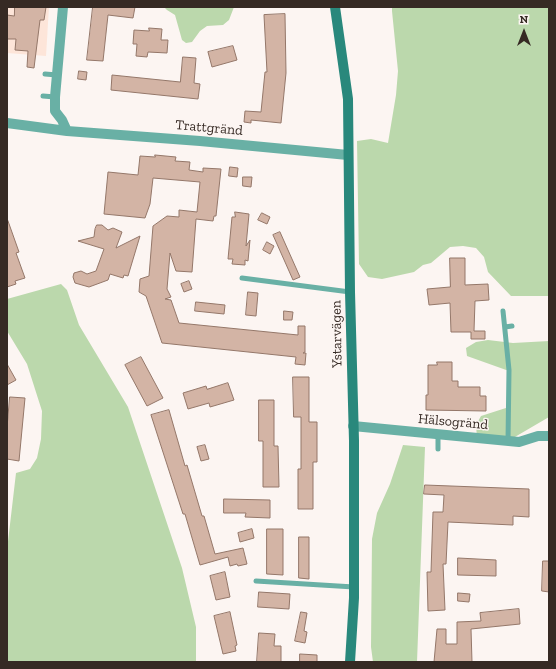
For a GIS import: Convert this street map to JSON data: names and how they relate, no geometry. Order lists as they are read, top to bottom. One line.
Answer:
{"streets":{"street":["Trattgränd","Ystarvägen","Hälsogränd"]},"crossings":[["Trattgränd","Ystarvägen"],["Ystarvägen","Hälsogränd"]],"north":"top"}
